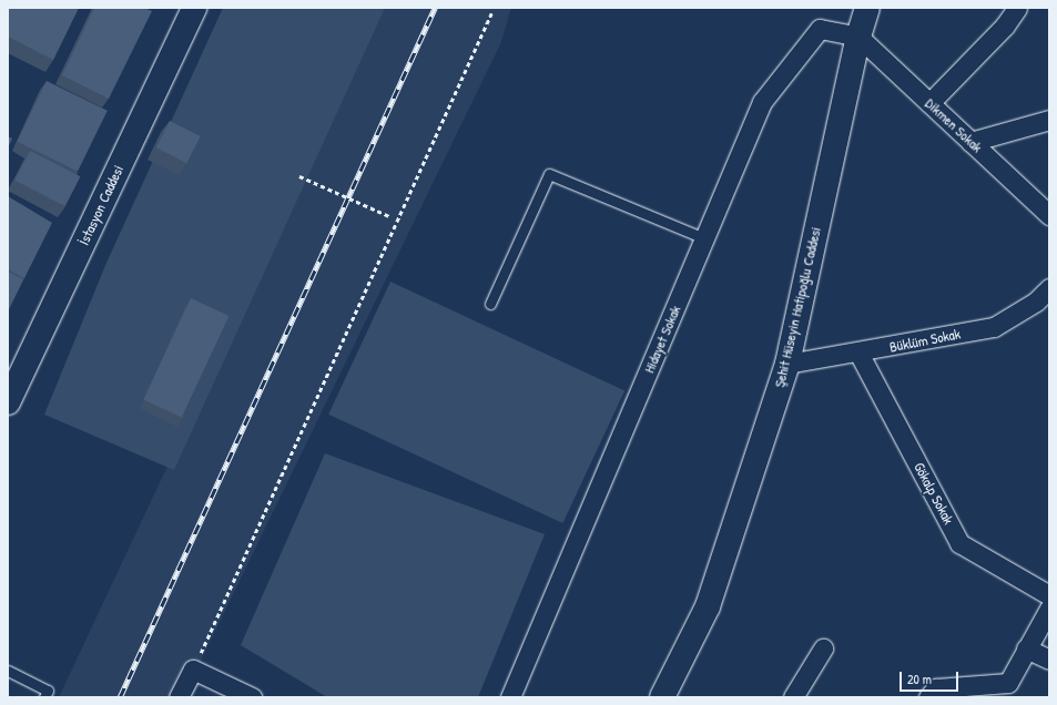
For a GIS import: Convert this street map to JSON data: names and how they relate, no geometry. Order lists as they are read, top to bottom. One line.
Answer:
{"streets":{"street":["Dikmen Sokak","İstasyon Caddesi","Şehit Hüseyin Hatipoğlu Caddesi","Hidayet Sokak","Büklüm Sokak","Gökalp Sokak"]},"crossings":[["Dikmen Sokak","Şehit Hüseyin Hatipoğlu Caddesi"],["Dikmen Sokak","Hidayet Sokak"],["Şehit Hüseyin Hatipoğlu Caddesi","Hidayet Sokak"],["Şehit Hüseyin Hatipoğlu Caddesi","Büklüm Sokak"],["Büklüm Sokak","Gökalp Sokak"]],"scale_bar":"20 m"}
